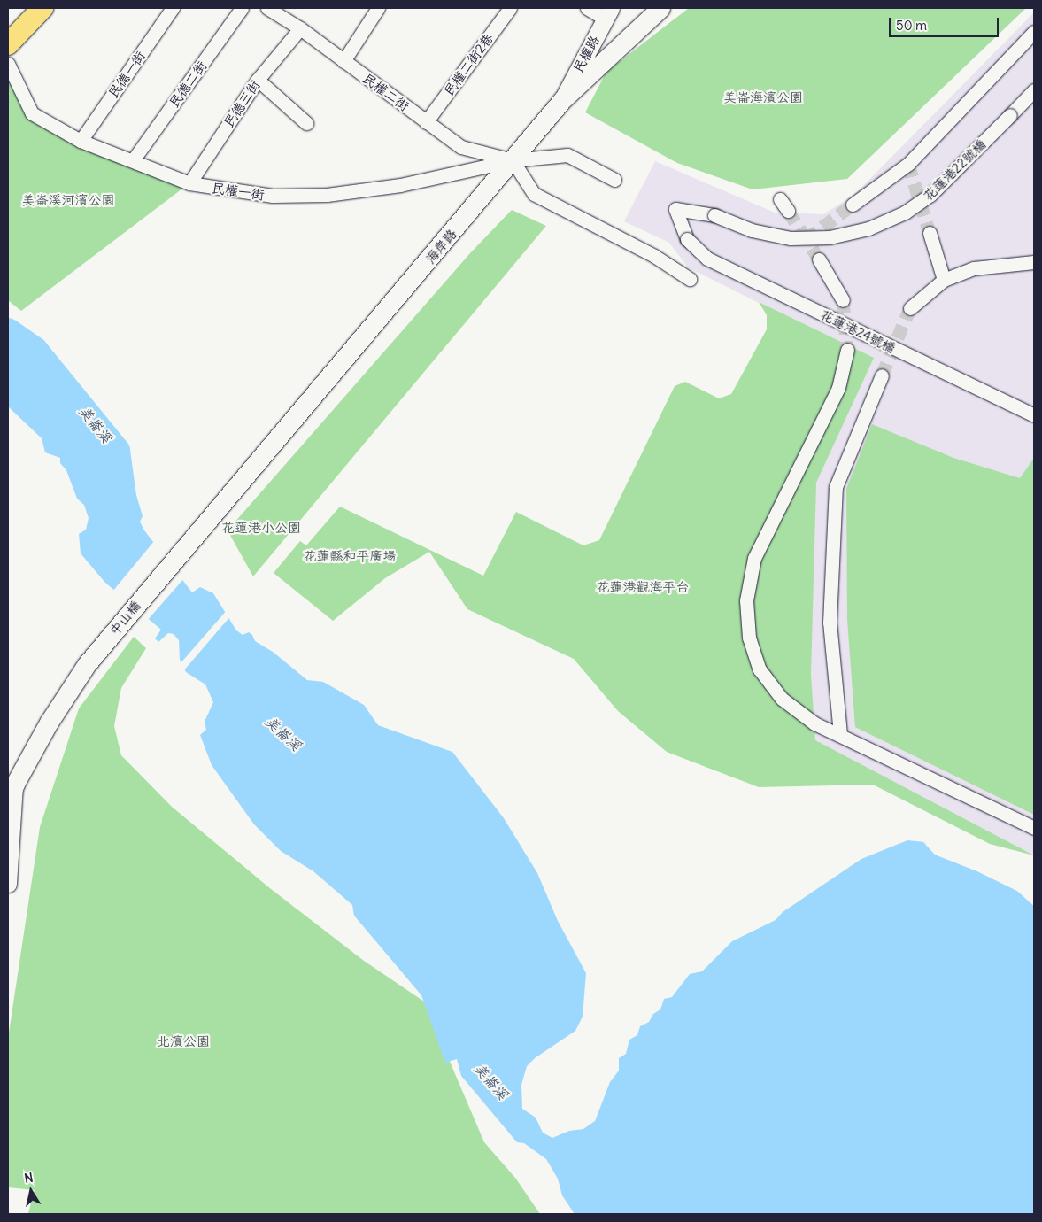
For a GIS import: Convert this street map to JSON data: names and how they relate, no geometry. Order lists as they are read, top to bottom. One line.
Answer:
{"streets":{"main road":["海岸路","中山橋"],"street":["民權路","民權二街2巷","民德一街","民德二街","民權二街","民德三街","花蓮港22號橋","民權一街","花蓮港24號橋"]},"crossings":[["民權路","海岸路"],["民權二街2巷","民權二街"],["民德一街","民權一街"],["民德二街","民權一街"],["民權二街","民德三街"],["民權二街","民權一街"],["民權二街","海岸路"],["民德三街","民權一街"],["花蓮港22號橋","花蓮港24號橋"],["民權一街","海岸路"],["海岸路","中山橋"]],"water":["美崙溪"],"parks":["美崙海濱公園","美崙溪河濱公園","花蓮港小公園","花蓮縣和平廣場","花蓮港觀海平台","北濱公園"],"scale_bar":"50 m","north":"top"}
